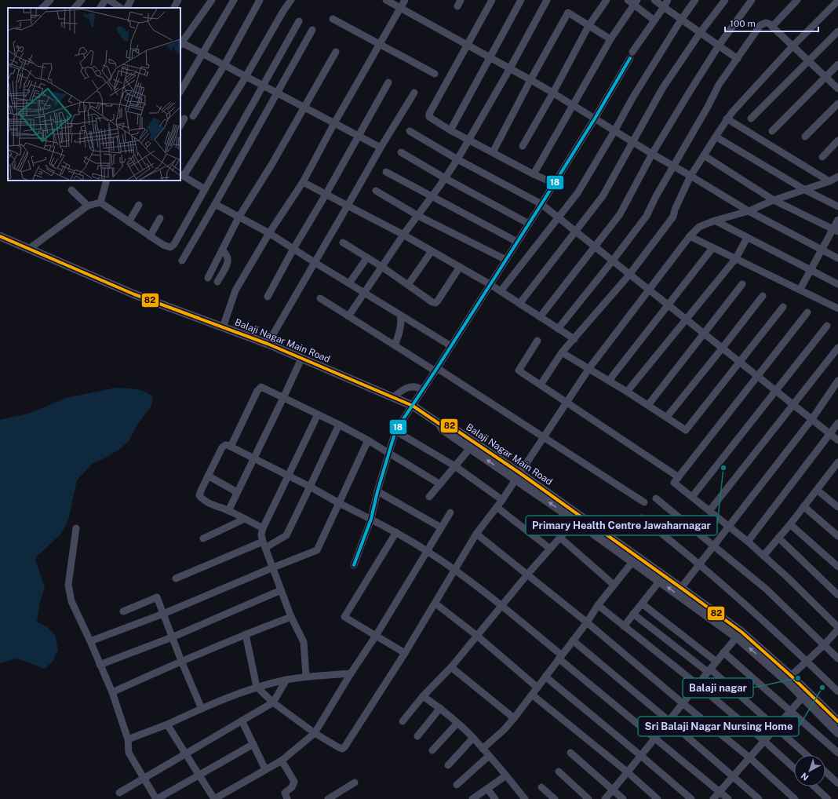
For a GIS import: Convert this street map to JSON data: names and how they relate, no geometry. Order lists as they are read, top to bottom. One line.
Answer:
{"streets":{"street":["Balaji Nagar Main Road"]},"places":["Primary Health Centre Jawaharnagar","Balaji nagar","Sri Balaji Nagar Nursing Home"],"lines":["transit line 18","transit line 82"],"scale_bar":"100 m","north":"bottom left"}
